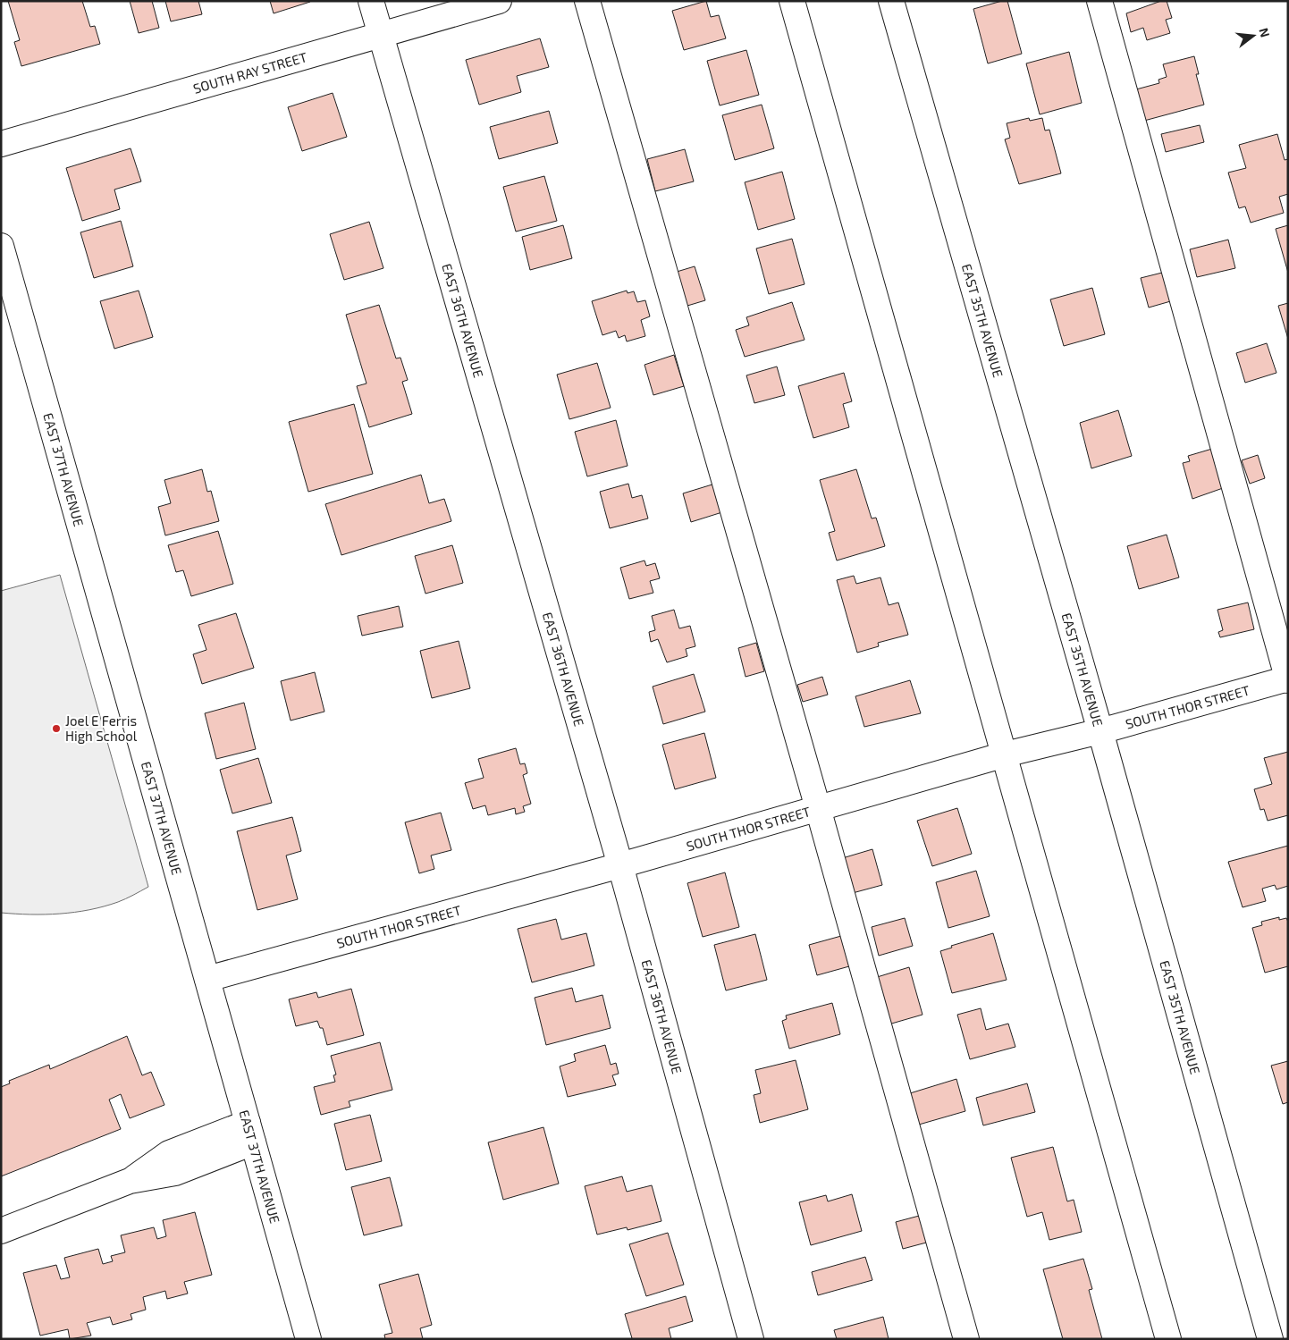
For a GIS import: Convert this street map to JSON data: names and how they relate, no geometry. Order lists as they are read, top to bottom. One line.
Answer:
{"streets":{"street":["SOUTH RAY STREET","EAST 36TH AVENUE","EAST 35TH AVENUE","EAST 37TH AVENUE","SOUTH THOR STREET"]},"crossings":[["SOUTH RAY STREET","EAST 36TH AVENUE"],["EAST 36TH AVENUE","SOUTH THOR STREET"],["EAST 35TH AVENUE","SOUTH THOR STREET"],["EAST 37TH AVENUE","SOUTH THOR STREET"]],"places":["Joel E Ferris High School"],"north":"right"}
